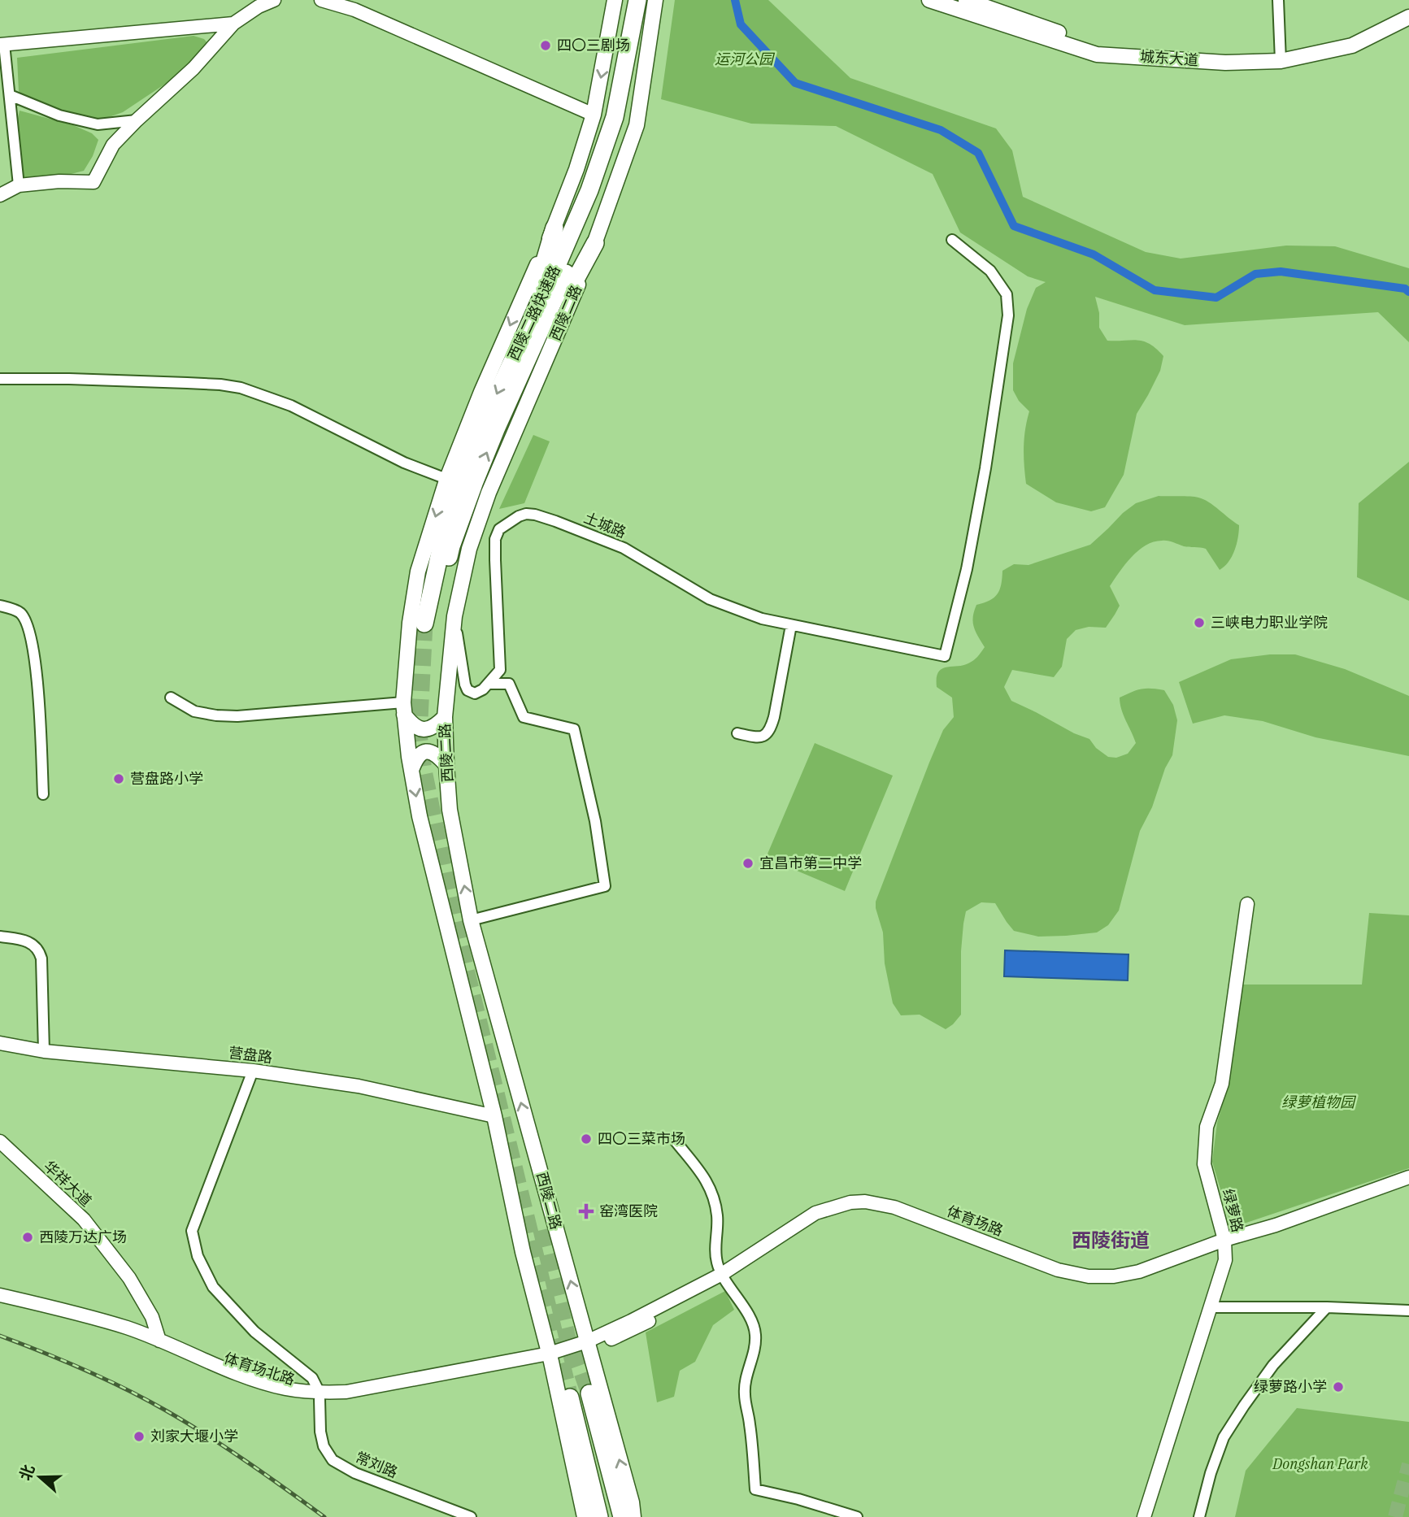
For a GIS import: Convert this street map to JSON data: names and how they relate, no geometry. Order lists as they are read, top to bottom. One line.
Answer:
{"streets":{"highway":["西陵二路快速路"],"main road":["城东大道","西陵二路"],"street":["土城路","营盘路","华祥大道","绿萝路","体育场路","体育场北路","常刘路"]},"crossings":[["西陵二路","体育场路"],["华祥大道","体育场北路"],["绿萝路","体育场路"],["体育场路","体育场北路"],["体育场北路","常刘路"]],"districts":["西陵街道"],"parks":["运河公园","绿萝植物园","Dongshan Park"],"places":{"other":["四〇三剧场","三峡电力职业学院","营盘路小学","宜昌市第二中学","四〇三菜市场","西陵万达广场","绿萝路小学","刘家大堰小学"],"health":["窑湾医院"]},"north":"left"}
